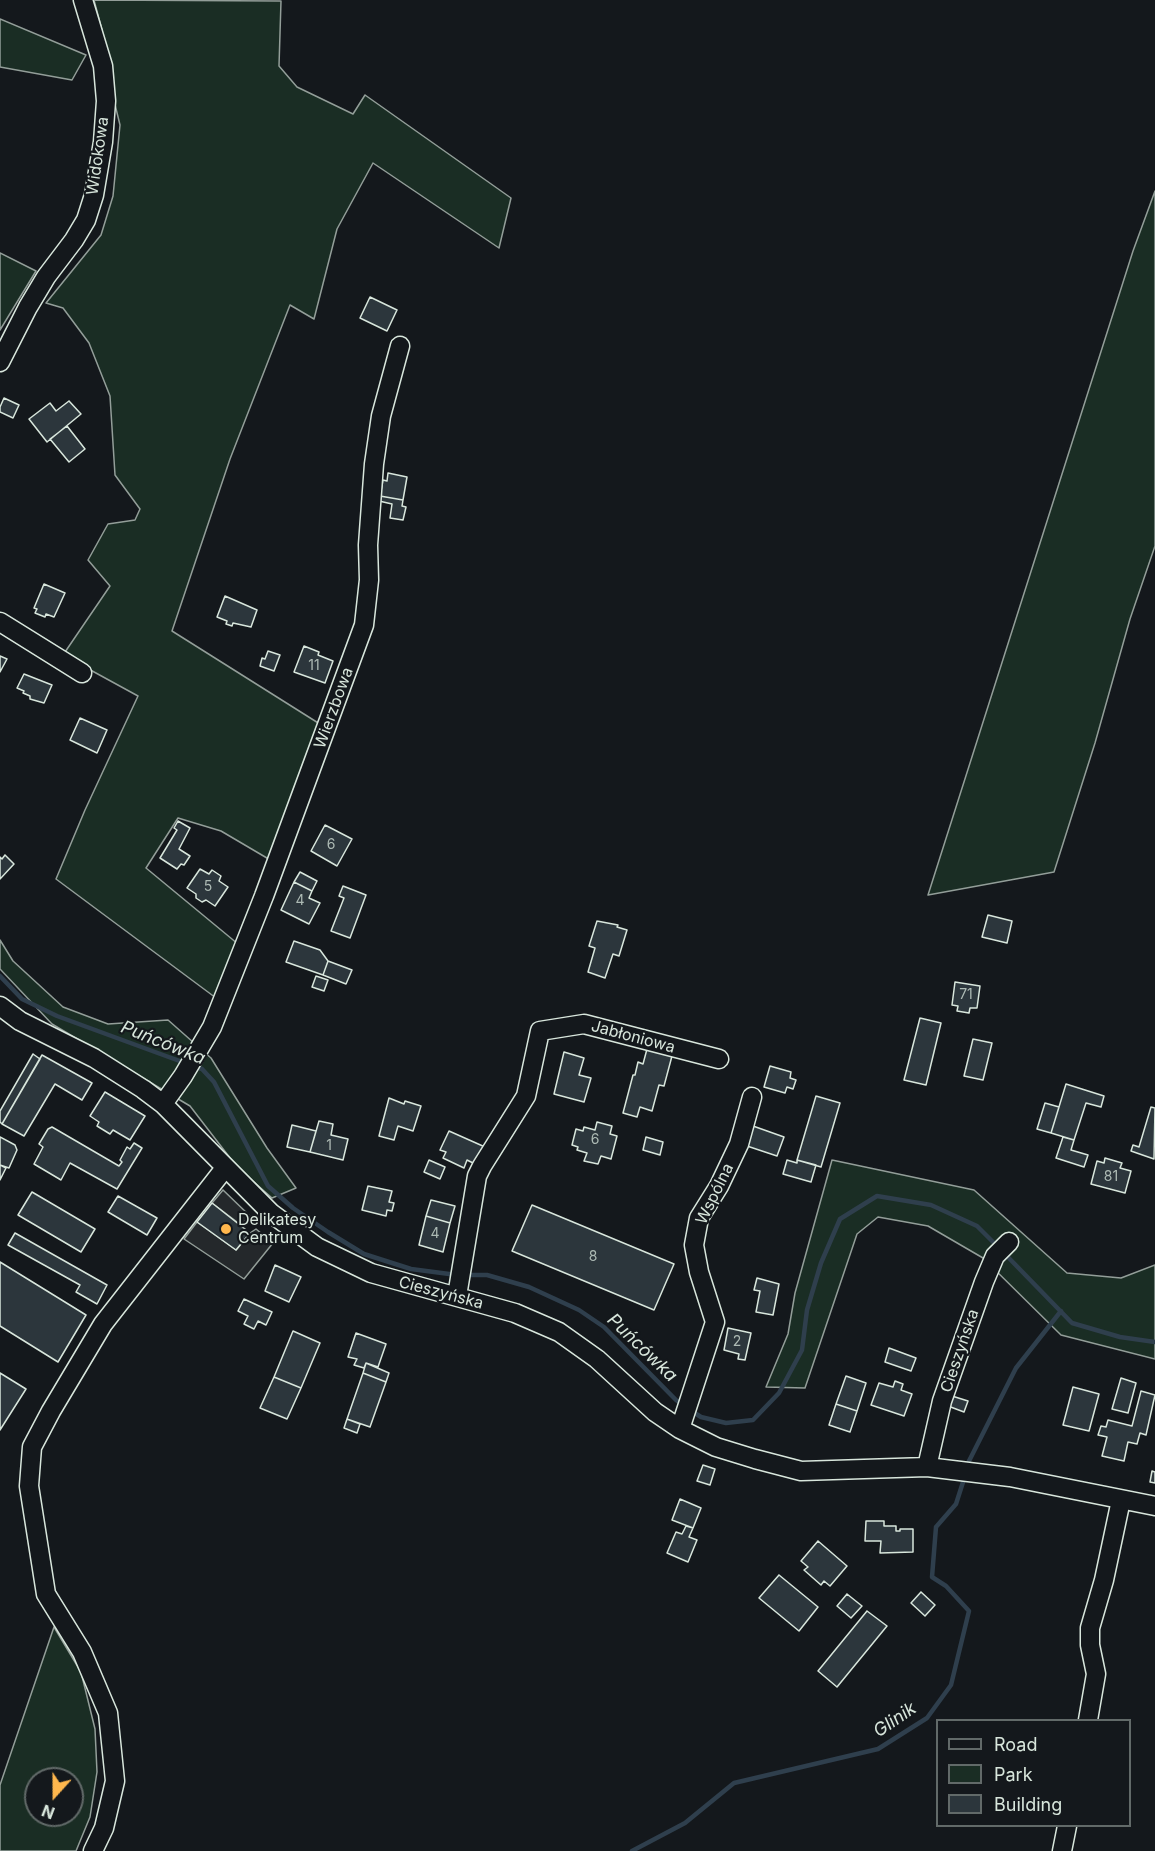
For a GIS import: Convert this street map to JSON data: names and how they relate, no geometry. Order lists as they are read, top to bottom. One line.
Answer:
{"streets":{"street":["Widokowa","Wierzbowa","Jabłoniowa","Wspólna","Cieszyńska"]},"crossings":[["Wierzbowa","Cieszyńska"],["Jabłoniowa","Cieszyńska"],["Wspólna","Cieszyńska"]],"water":["Puńcówka","Glinik"],"places":["Delikatesy Centrum"],"house_numbers":["11","6","5","4","71","6","1","81","4","8","2"],"legend":["Road","Park","Building"],"north":"bottom"}
